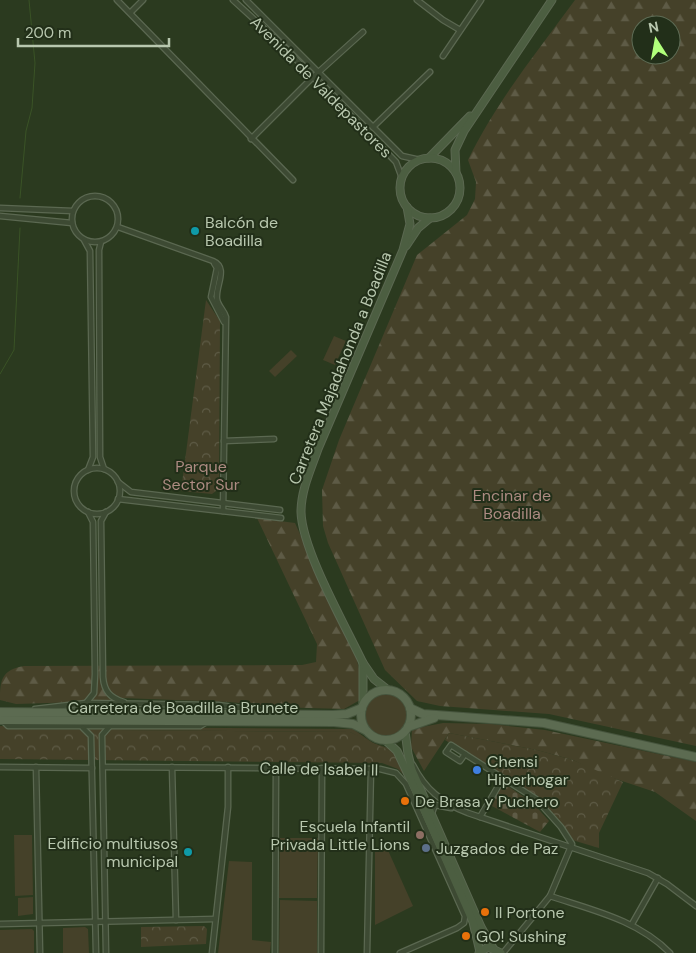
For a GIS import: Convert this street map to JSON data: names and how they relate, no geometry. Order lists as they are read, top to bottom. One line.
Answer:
{"streets":{"main road":["Carretera de Boadilla a Brunete"],"street":["Avenida de Valdepastores","Carretera Majadahonda a Boadilla","Calle de Isabel II"]},"crossings":[["Avenida de Valdepastores","Carretera Majadahonda a Boadilla"],["Carretera Majadahonda a Boadilla","Carretera de Boadilla a Brunete"]],"parks":["Parque Sector Sur","Encinar de Boadilla"],"places":["Balcón de Boadilla","Chensi Hiperhogar","De Brasa y Puchero","Escuela Infantil Privada Little Lions","Juzgados de Paz","Edificio multiusos municipal","Il Portone","GO! Sushing"],"scale_bar":"200 m","north":"top"}
